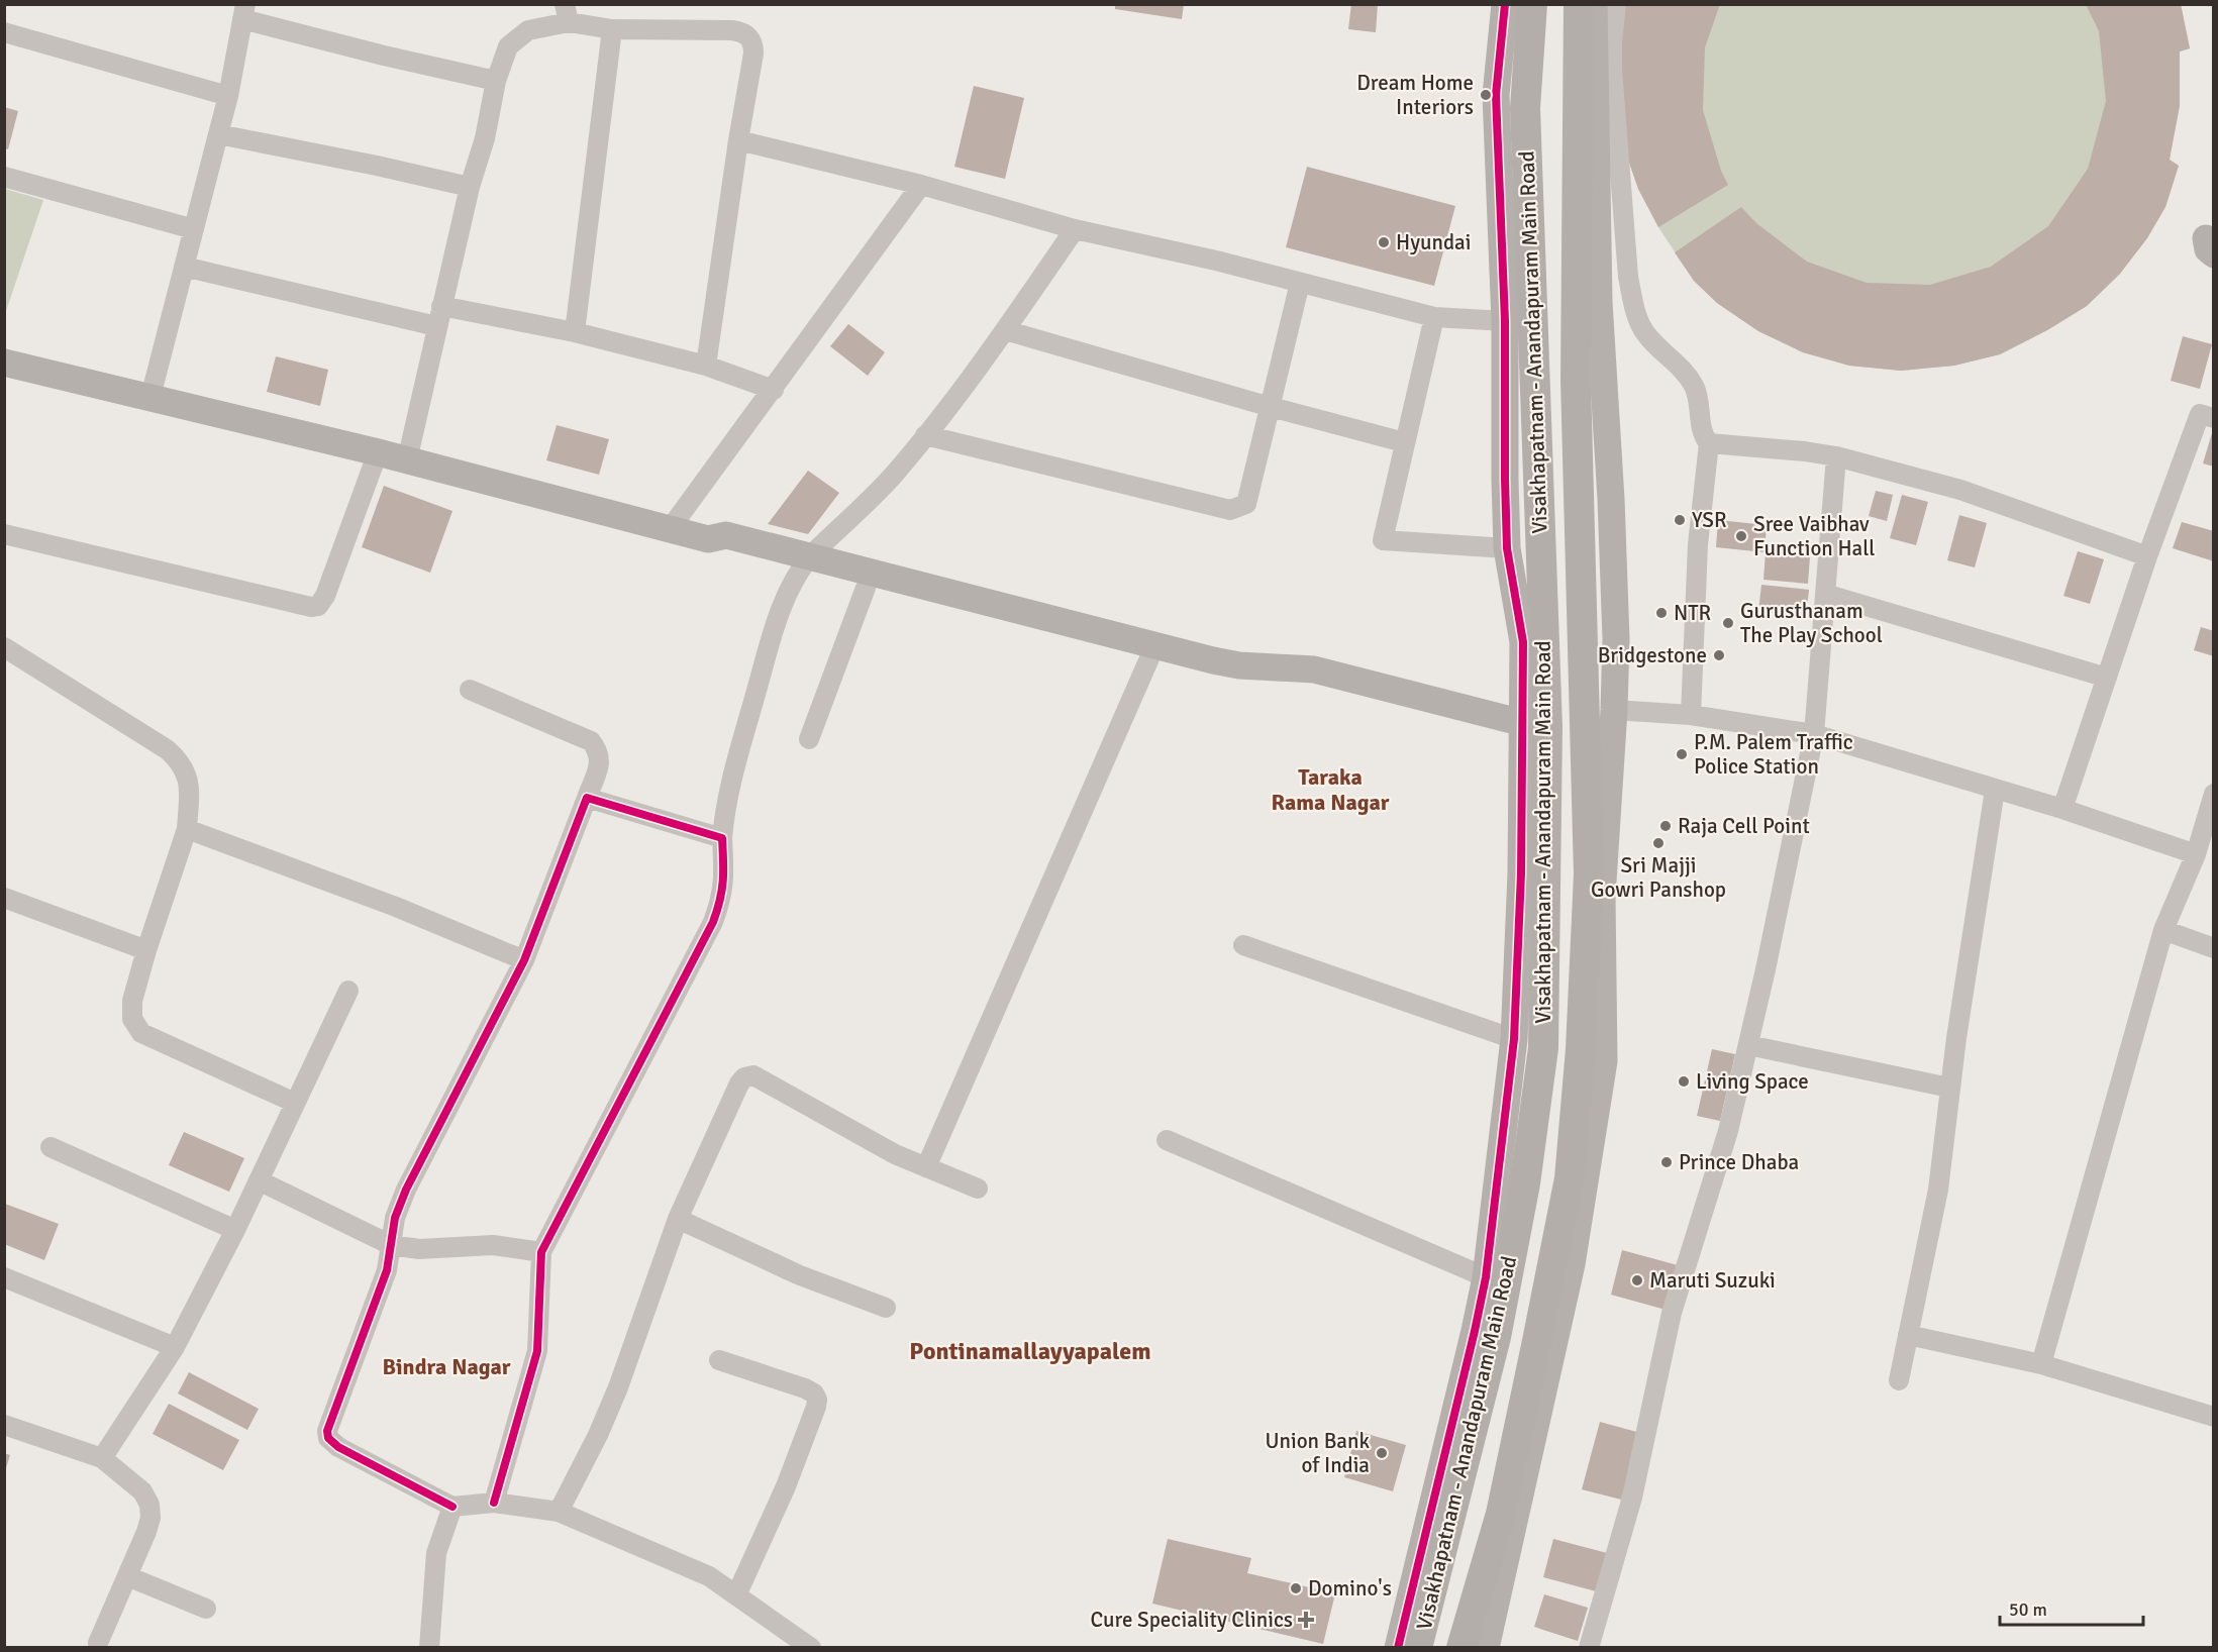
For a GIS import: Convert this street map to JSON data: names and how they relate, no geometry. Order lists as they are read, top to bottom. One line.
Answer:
{"streets":{"main road":["Visakhapatnam - Anandapuram Main Road"]},"districts":["Taraka Rama Nagar","Pontinamallayyapalem","Bindra Nagar"],"places":{"other":["Dream Home Interiors","Hyundai","YSR","Sree Vaibhav Function Hall","NTR","Gurusthanam The Play School","Bridgestone","P.M. Palem Traffic Police Station","Raja Cell Point","Sri Majji Gowri Panshop","Living Space","Prince Dhaba","Maruti Suzuki","Union Bank of India","Domino's"],"health":["Cure Speciality Clinics"]},"scale_bar":"50 m"}
